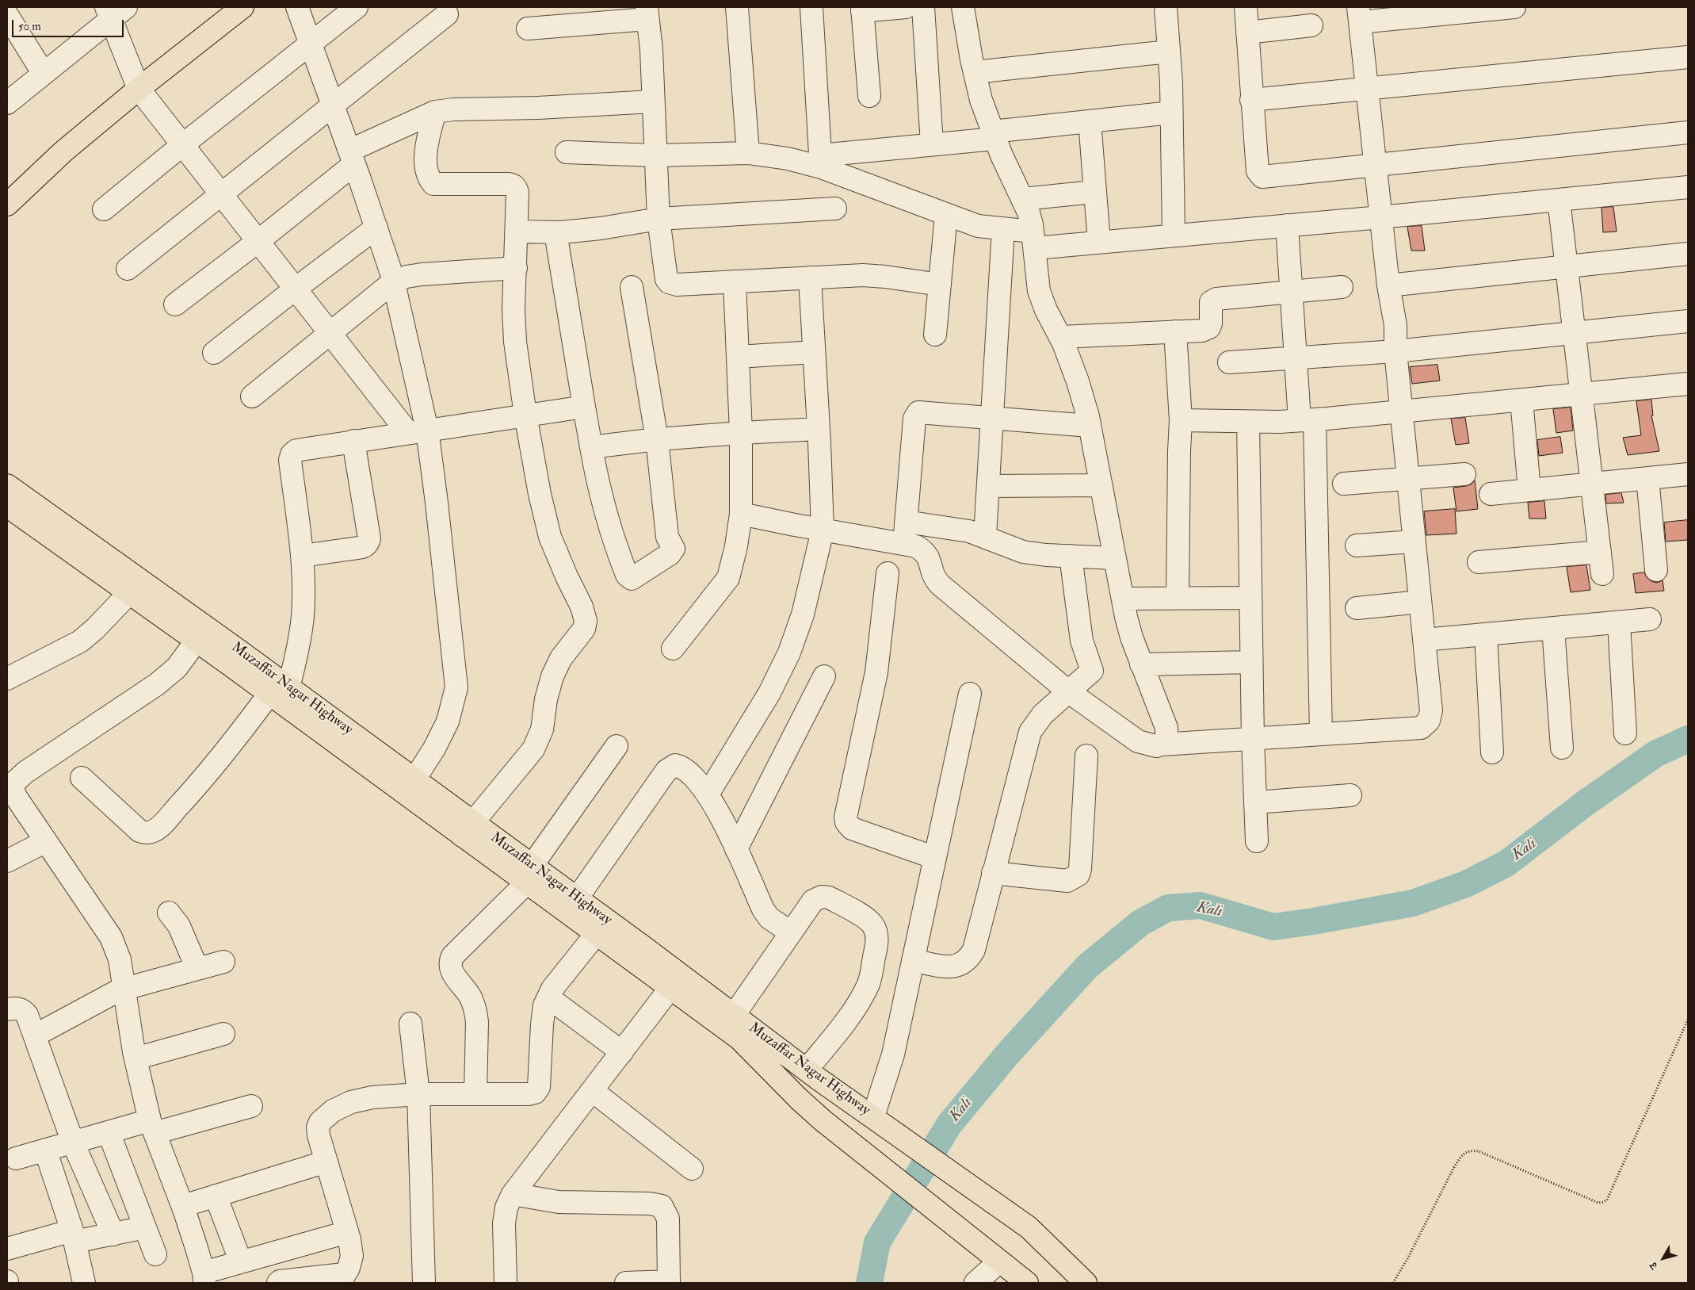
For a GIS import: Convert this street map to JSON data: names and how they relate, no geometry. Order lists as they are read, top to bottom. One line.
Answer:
{"streets":{"main road":["Muzaffar Nagar Highway"]},"water":["Kali"],"scale_bar":"50 m","north":"bottom left"}
